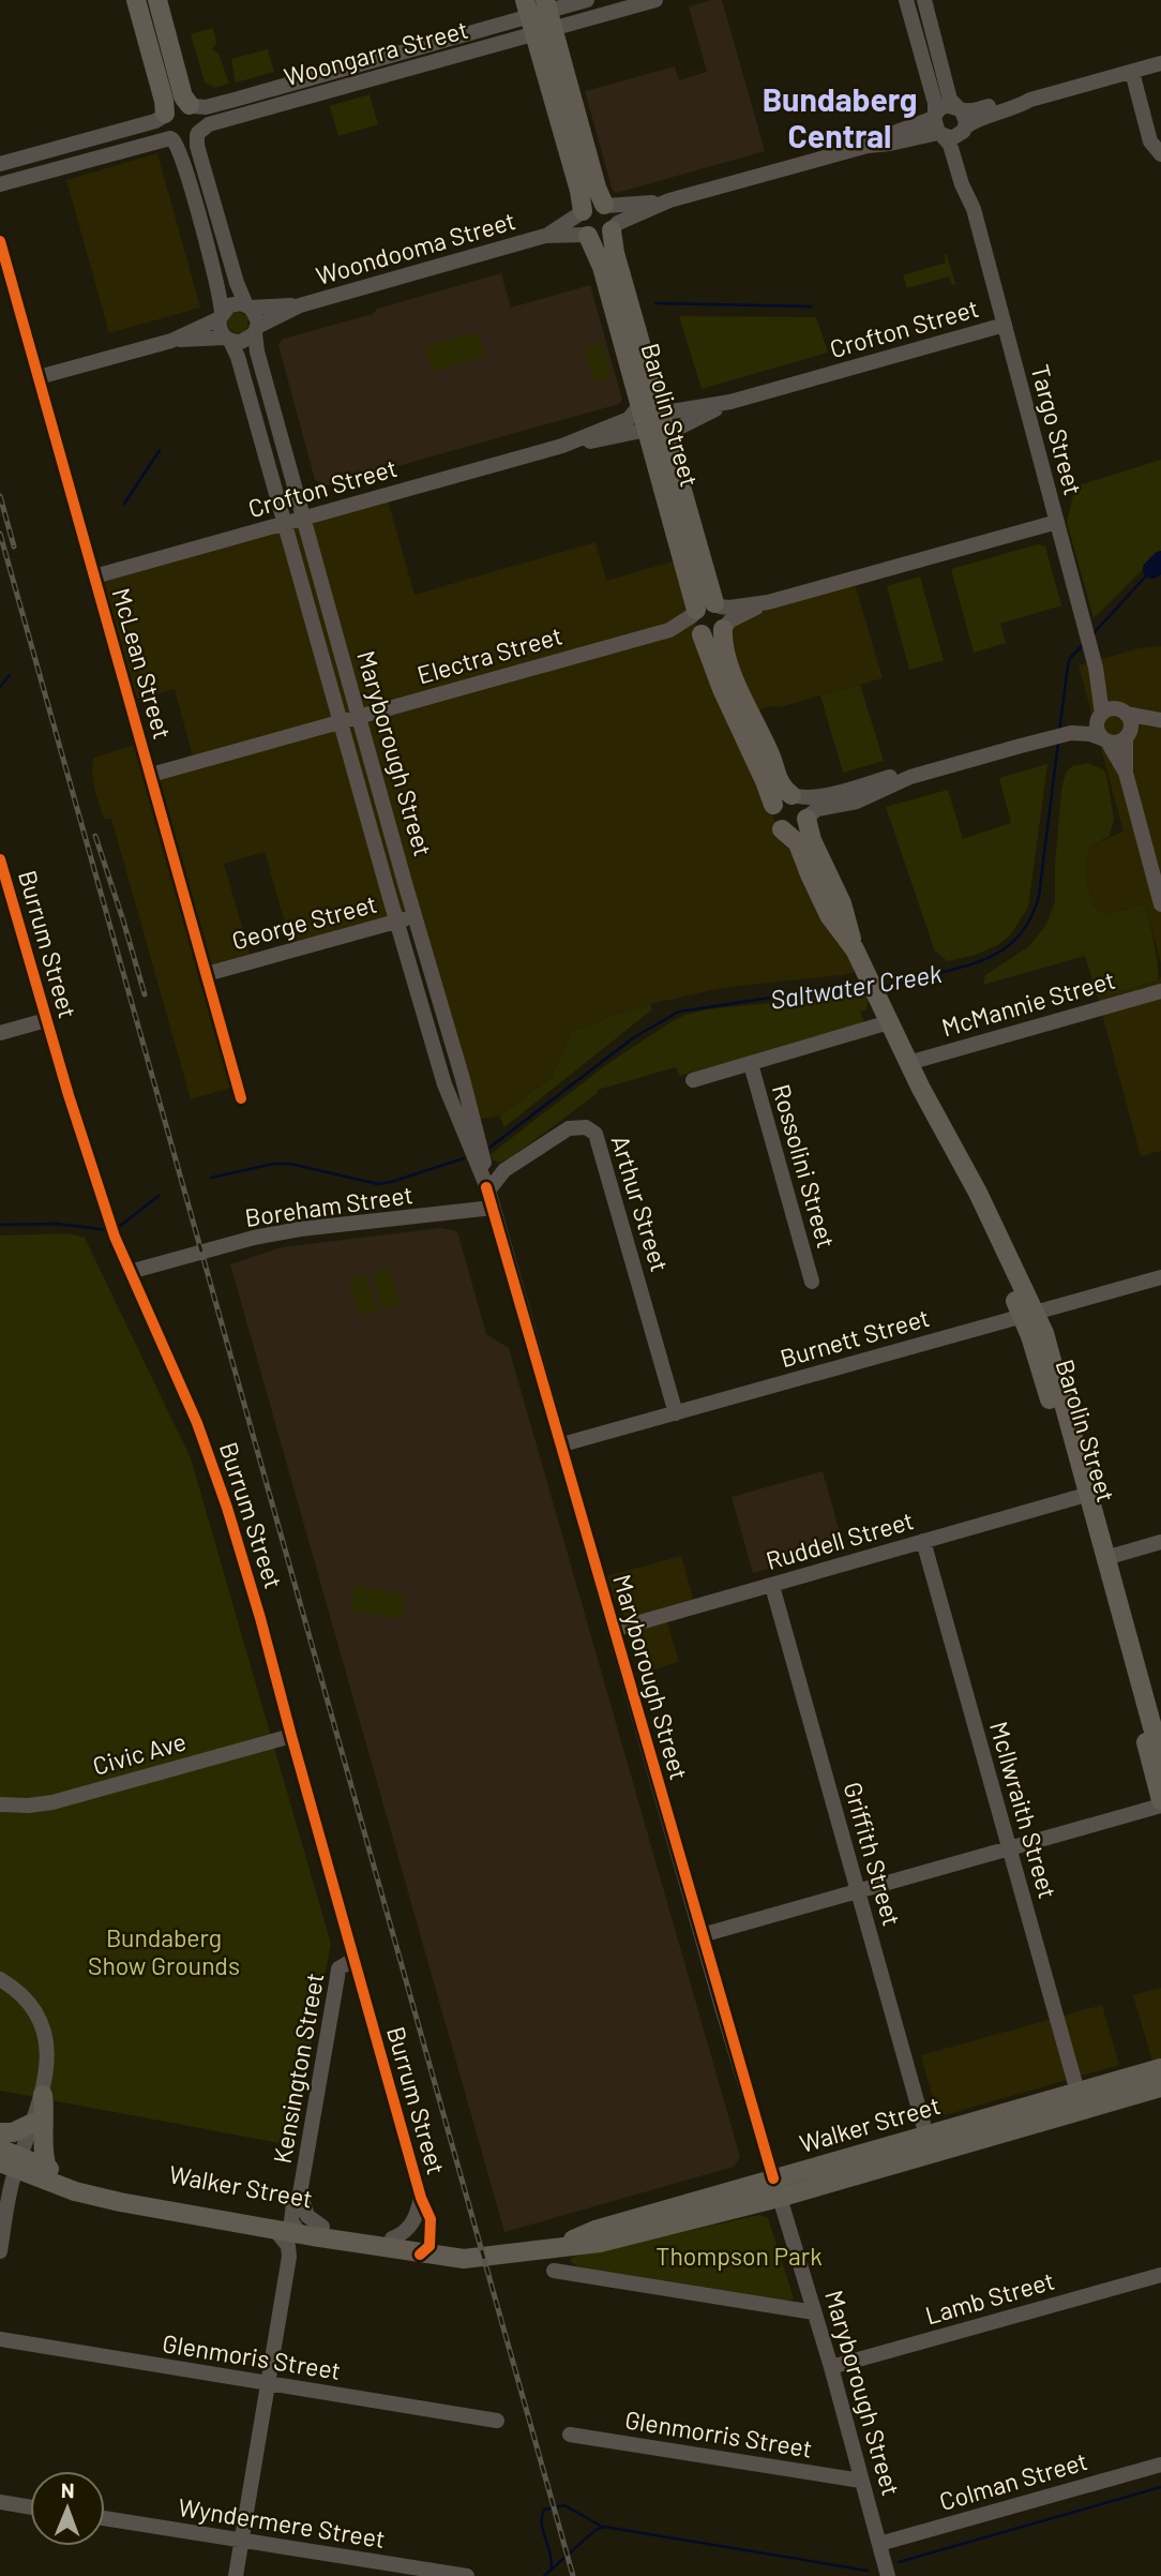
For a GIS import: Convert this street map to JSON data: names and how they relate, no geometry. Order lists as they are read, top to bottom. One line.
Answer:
{"streets":{"main road":["Barolin Street","Walker Street"],"street":["Woongarra Street","Woondooma Street","Crofton Street","Targo Street","Electra Street","McLean Street","Maryborough Street","George Street","Burrum Street","McMannie Street","Rossolini Street","Arthur Street","Boreham Street","Burnett Street","Ruddell Street","Civic Ave","McIlwraith Street","Griffith Street","Kensington Street","Lamb Street","Glenmoris Street","Glenmorris Street","Colman Street","Wyndermere Street"]},"crossings":[["Woondooma Street","Barolin Street"],["Woondooma Street","Maryborough Street"],["Crofton Street","Barolin Street"],["Crofton Street","Targo Street"],["Crofton Street","McLean Street"],["Crofton Street","Maryborough Street"],["Barolin Street","Electra Street"],["Barolin Street","McMannie Street"],["Barolin Street","Burnett Street"],["Barolin Street","Ruddell Street"],["Electra Street","McLean Street"],["Electra Street","Maryborough Street"],["McLean Street","George Street"],["Maryborough Street","George Street"],["Maryborough Street","Arthur Street"],["Maryborough Street","Boreham Street"],["Maryborough Street","Burnett Street"],["Maryborough Street","Ruddell Street"],["Maryborough Street","Walker Street"],["Maryborough Street","Lamb Street"],["Maryborough Street","Glenmorris Street"],["Maryborough Street","Colman Street"],["Burrum Street","Boreham Street"],["Burrum Street","Civic Ave"],["Burrum Street","Kensington Street"],["Burrum Street","Walker Street"],["Arthur Street","Burnett Street"],["Ruddell Street","McIlwraith Street"],["Ruddell Street","Griffith Street"],["McIlwraith Street","Walker Street"],["Griffith Street","Walker Street"],["Kensington Street","Walker Street"]],"districts":["Bundaberg Central"],"water":["Saltwater Creek"],"parks":["Bundaberg Show Grounds","Thompson Park"],"north":"top"}
